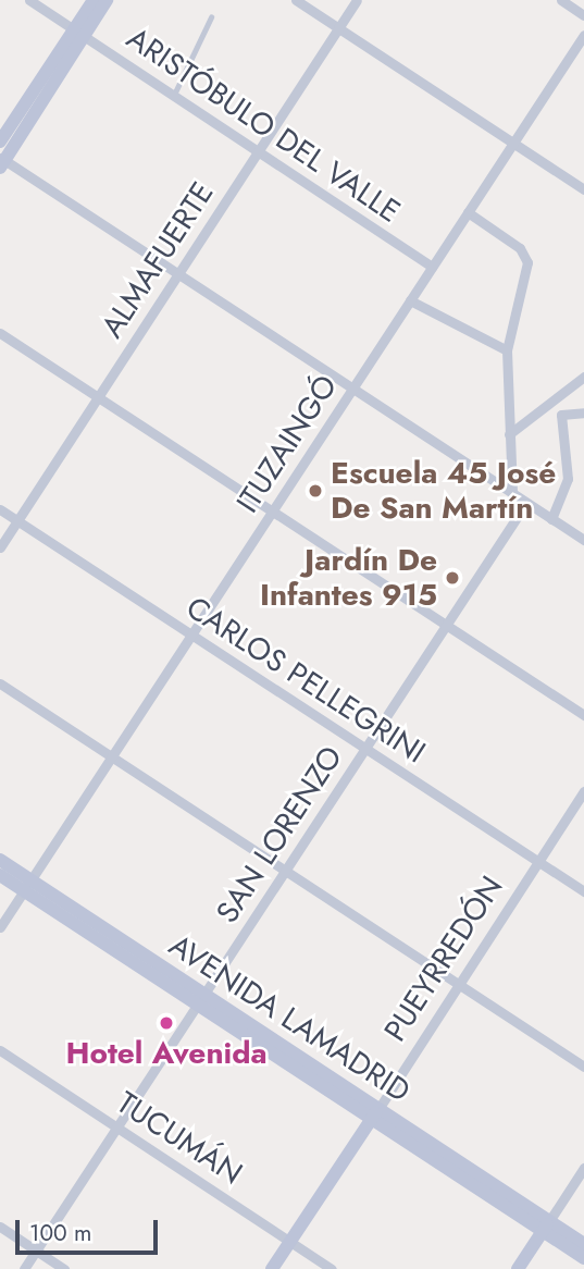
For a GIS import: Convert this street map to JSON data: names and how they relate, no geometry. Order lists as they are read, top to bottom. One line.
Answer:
{"streets":{"main road":["PUEYRREDÓN","AVENIDA LAMADRID"],"street":["ARISTÓBULO DEL VALLE","ALMAFUERTE","ITUZAINGÓ","CARLOS PELLEGRINI","SAN LORENZO","TUCUMÁN"]},"crossings":[["ARISTÓBULO DEL VALLE","ALMAFUERTE"],["ARISTÓBULO DEL VALLE","ITUZAINGÓ"],["ALMAFUERTE","CARLOS PELLEGRINI"],["ITUZAINGÓ","CARLOS PELLEGRINI"],["ITUZAINGÓ","AVENIDA LAMADRID"],["CARLOS PELLEGRINI","SAN LORENZO"],["CARLOS PELLEGRINI","PUEYRREDÓN"],["SAN LORENZO","AVENIDA LAMADRID"],["SAN LORENZO","TUCUMÁN"],["PUEYRREDÓN","AVENIDA LAMADRID"],["PUEYRREDÓN","TUCUMÁN"]],"places":["Escuela 45 José De San Martín","Jardín De Infantes 915","Hotel Avenida"],"scale_bar":"100 m"}
